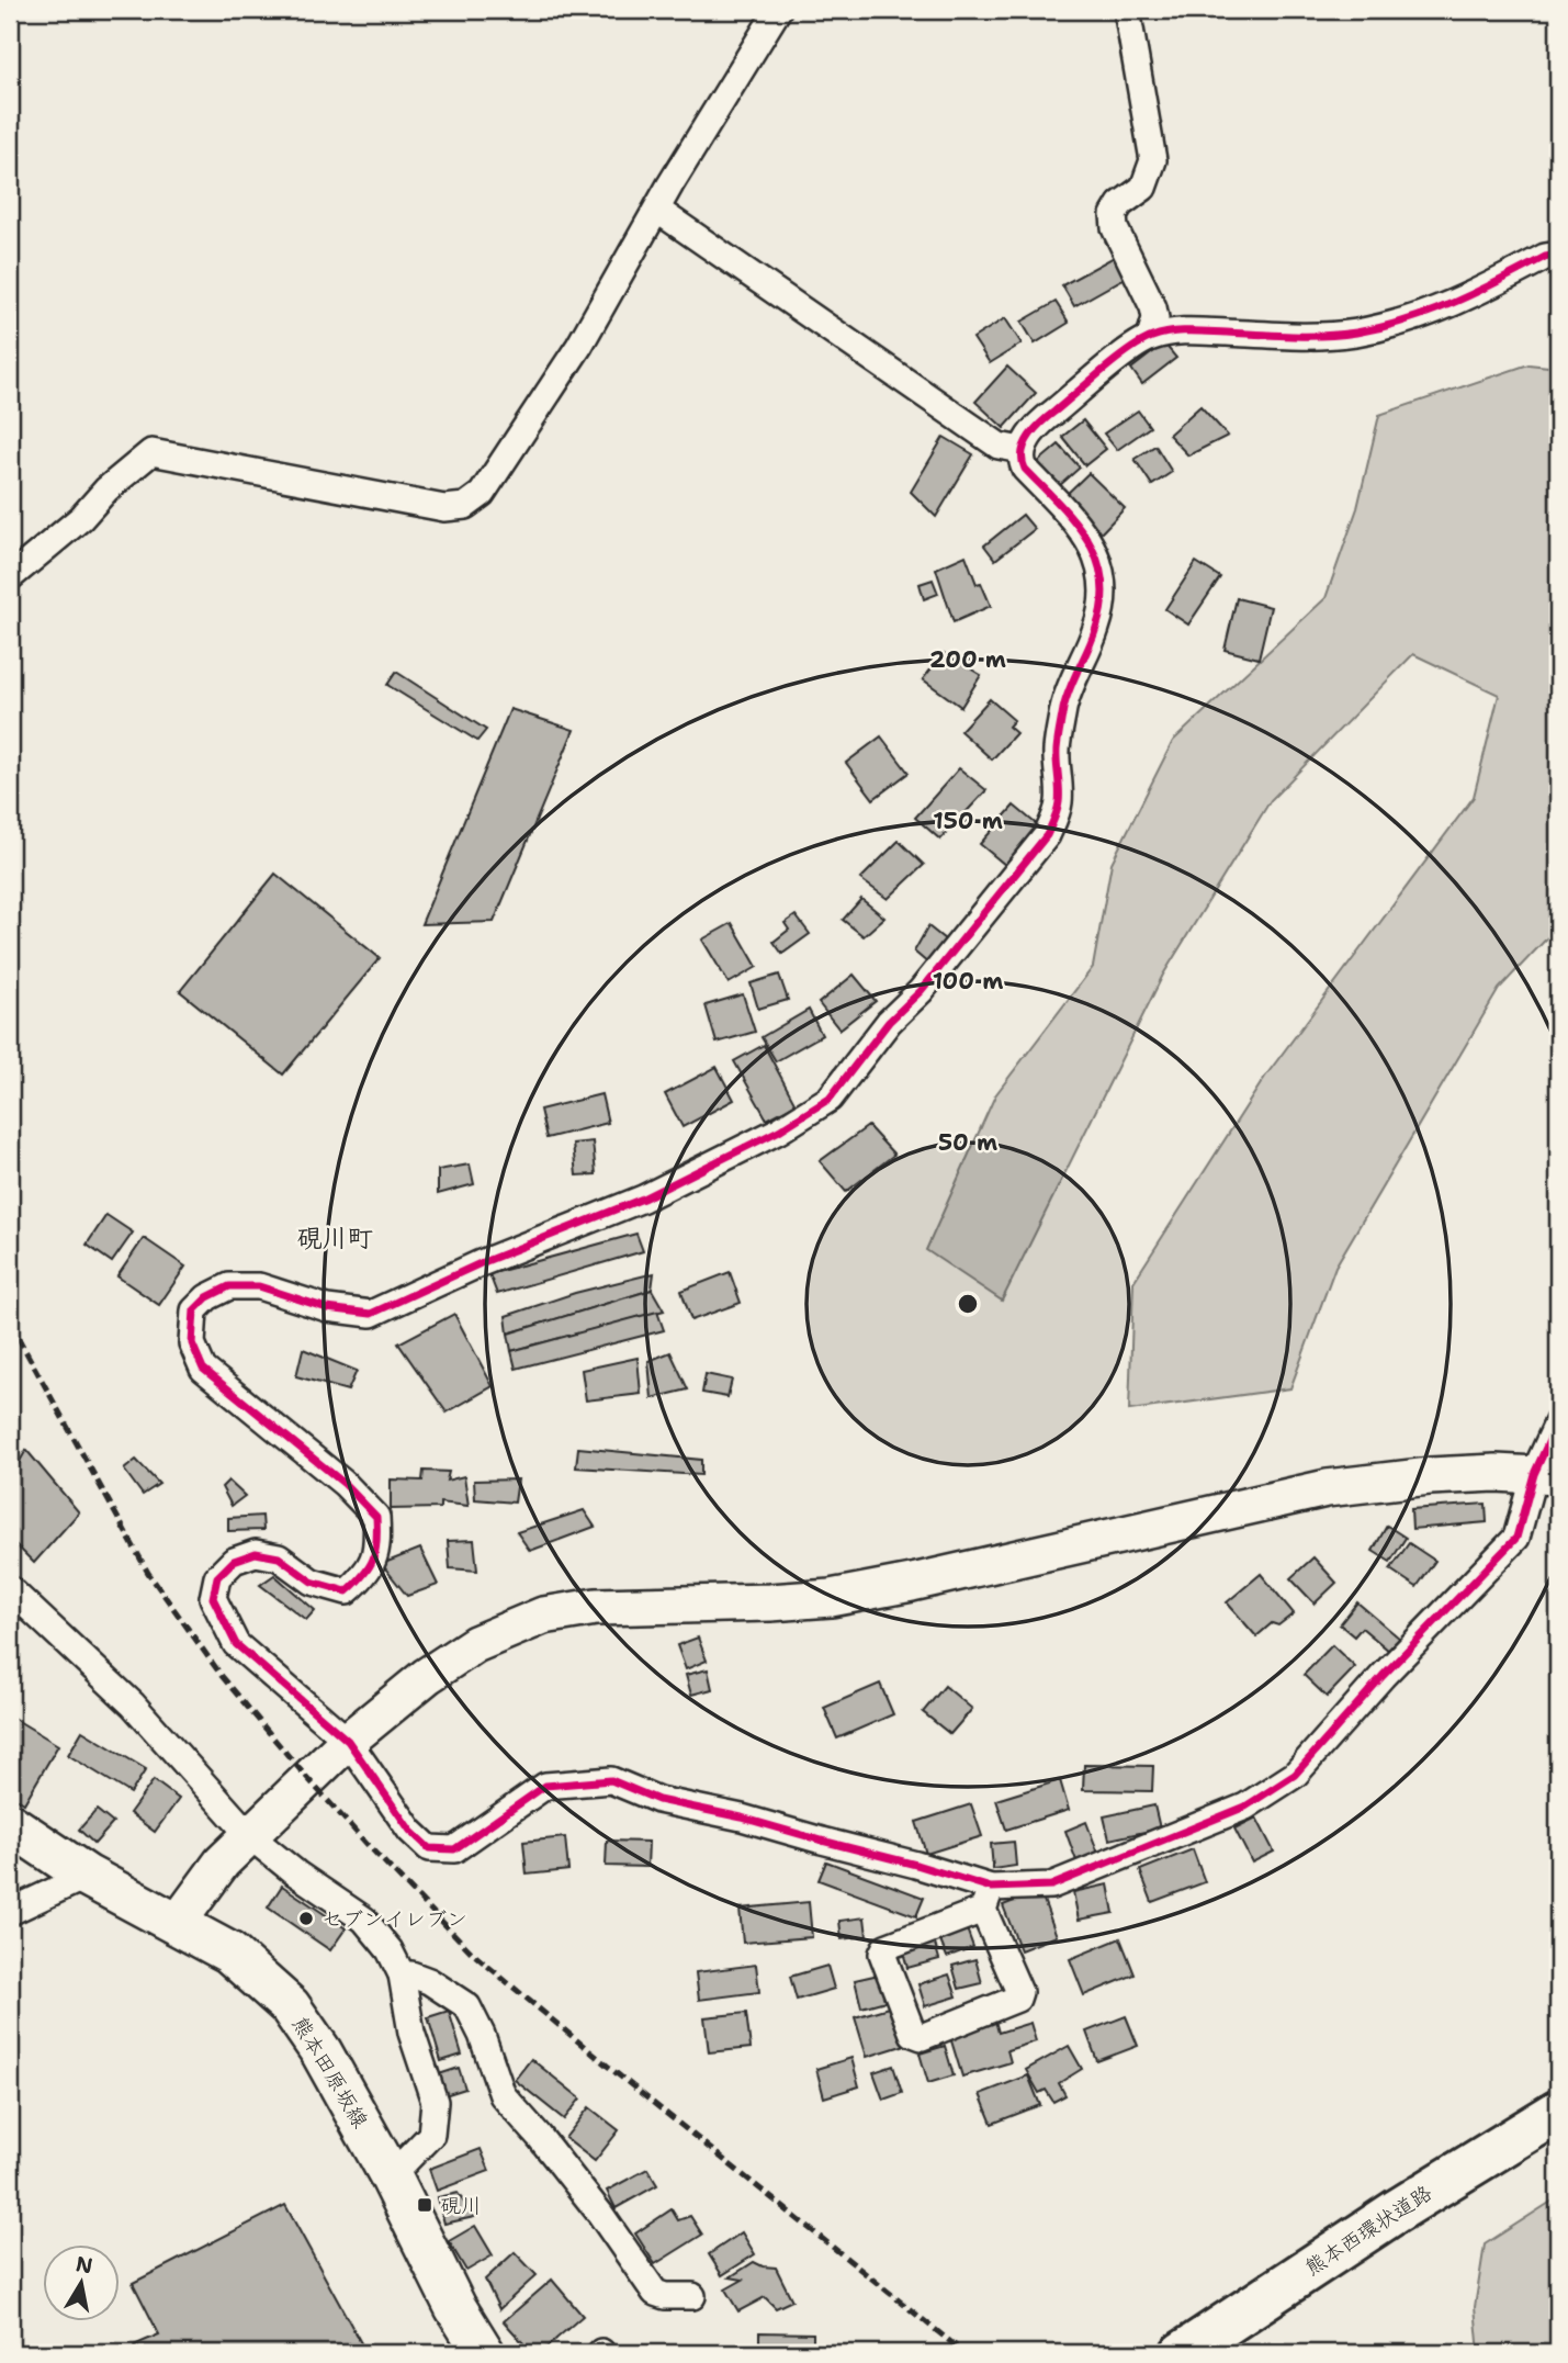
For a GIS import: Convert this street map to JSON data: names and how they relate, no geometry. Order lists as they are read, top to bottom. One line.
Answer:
{"streets":{"highway":["熊本西環状道路"],"main road":["熊本田原坂線"]},"districts":["硯川町"],"places":{"other":["セブンイレブン"],"transit":["硯川"]},"north":"top","rings":["200 m","150 m","100 m","50 m"]}
